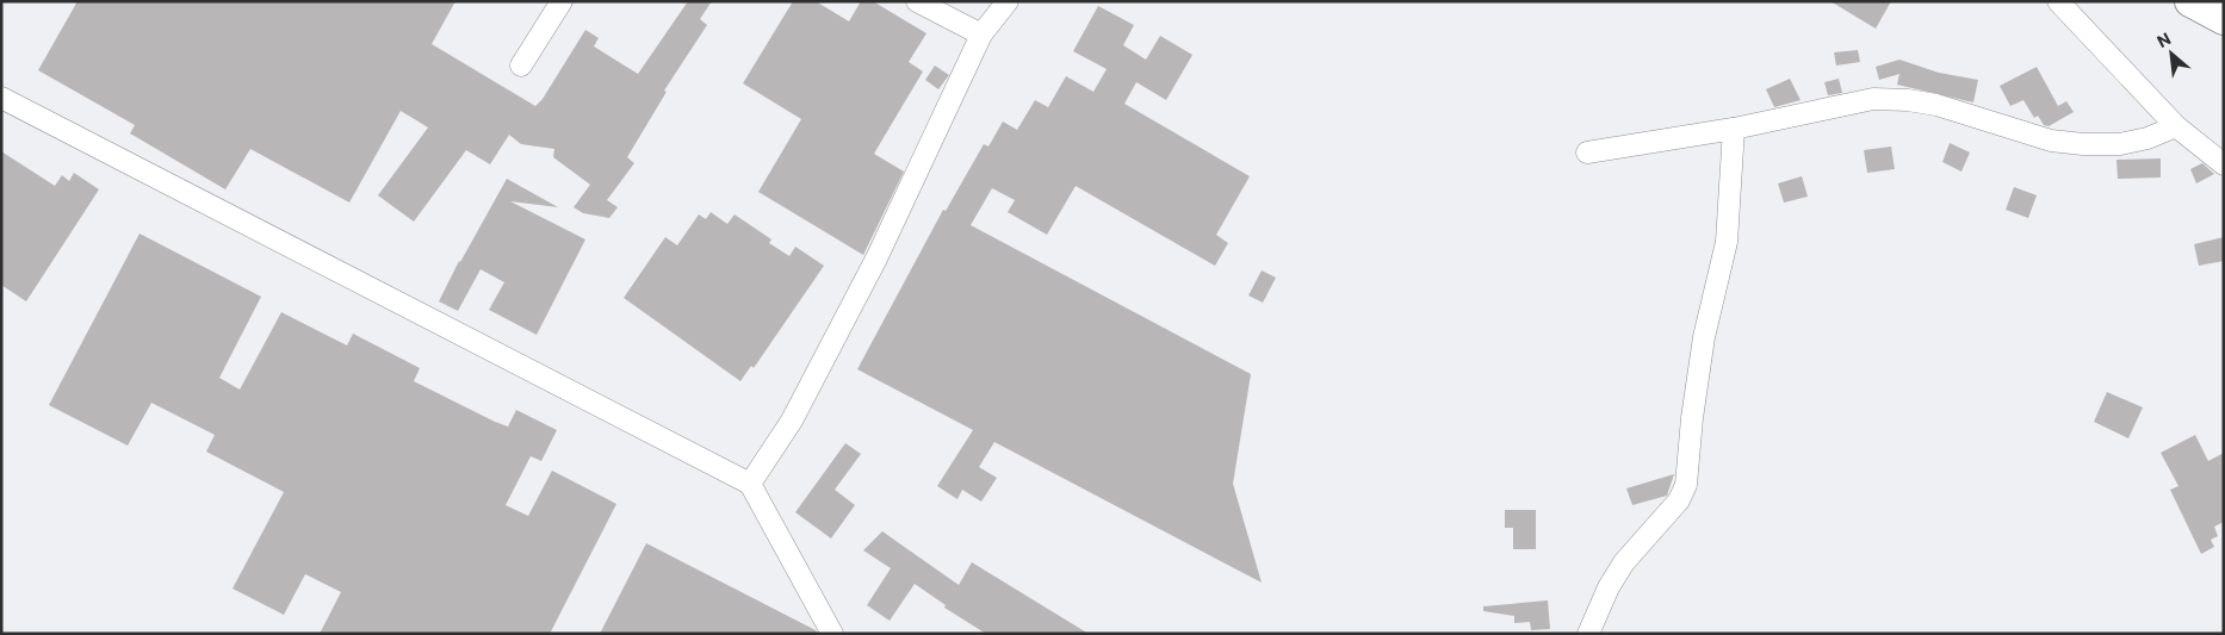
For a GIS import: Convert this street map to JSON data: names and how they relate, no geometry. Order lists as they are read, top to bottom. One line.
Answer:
{"north":"top left"}
